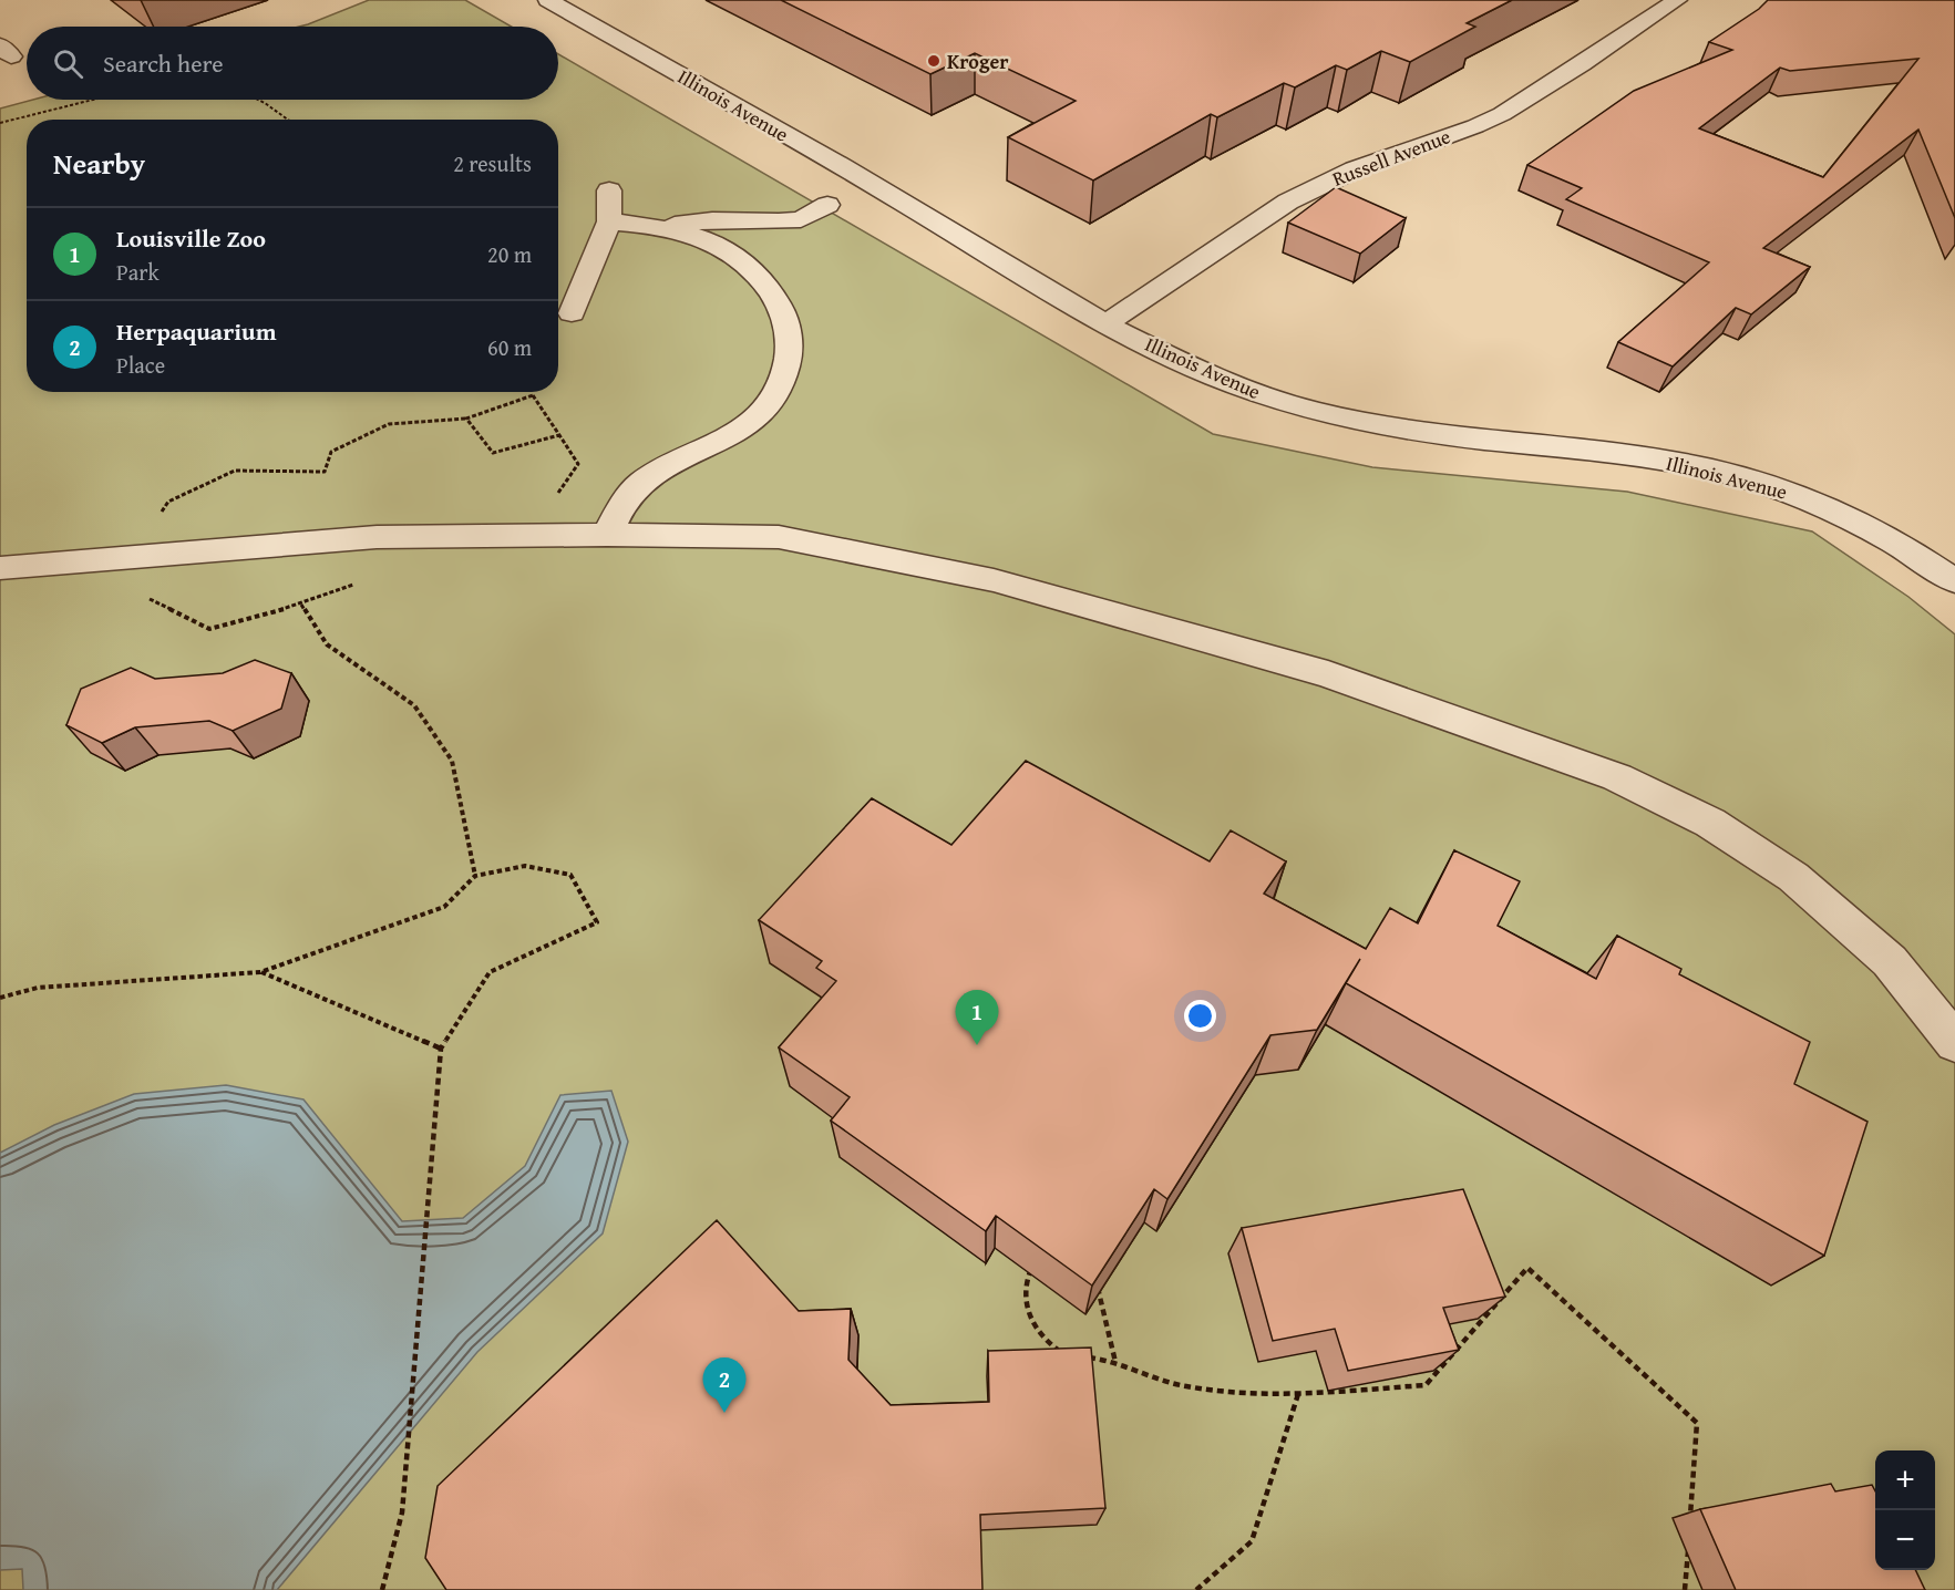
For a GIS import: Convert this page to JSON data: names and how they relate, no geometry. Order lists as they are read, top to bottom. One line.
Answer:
{"streets":{"street":["Illinois Avenue","Russell Avenue"]},"crossings":[["Illinois Avenue","Russell Avenue"]],"places":["Kroger"],"page":{"search":"Search here","heading":["Nearby","2 results"],"list":[{"mark":"1","name":"Louisville Zoo","note":"Park","value":"20 m"},{"mark":"2","name":"Herpaquarium","note":"Place","value":"60 m"}],"pins":["1","2"],"map_buttons":["+","−"]}}
